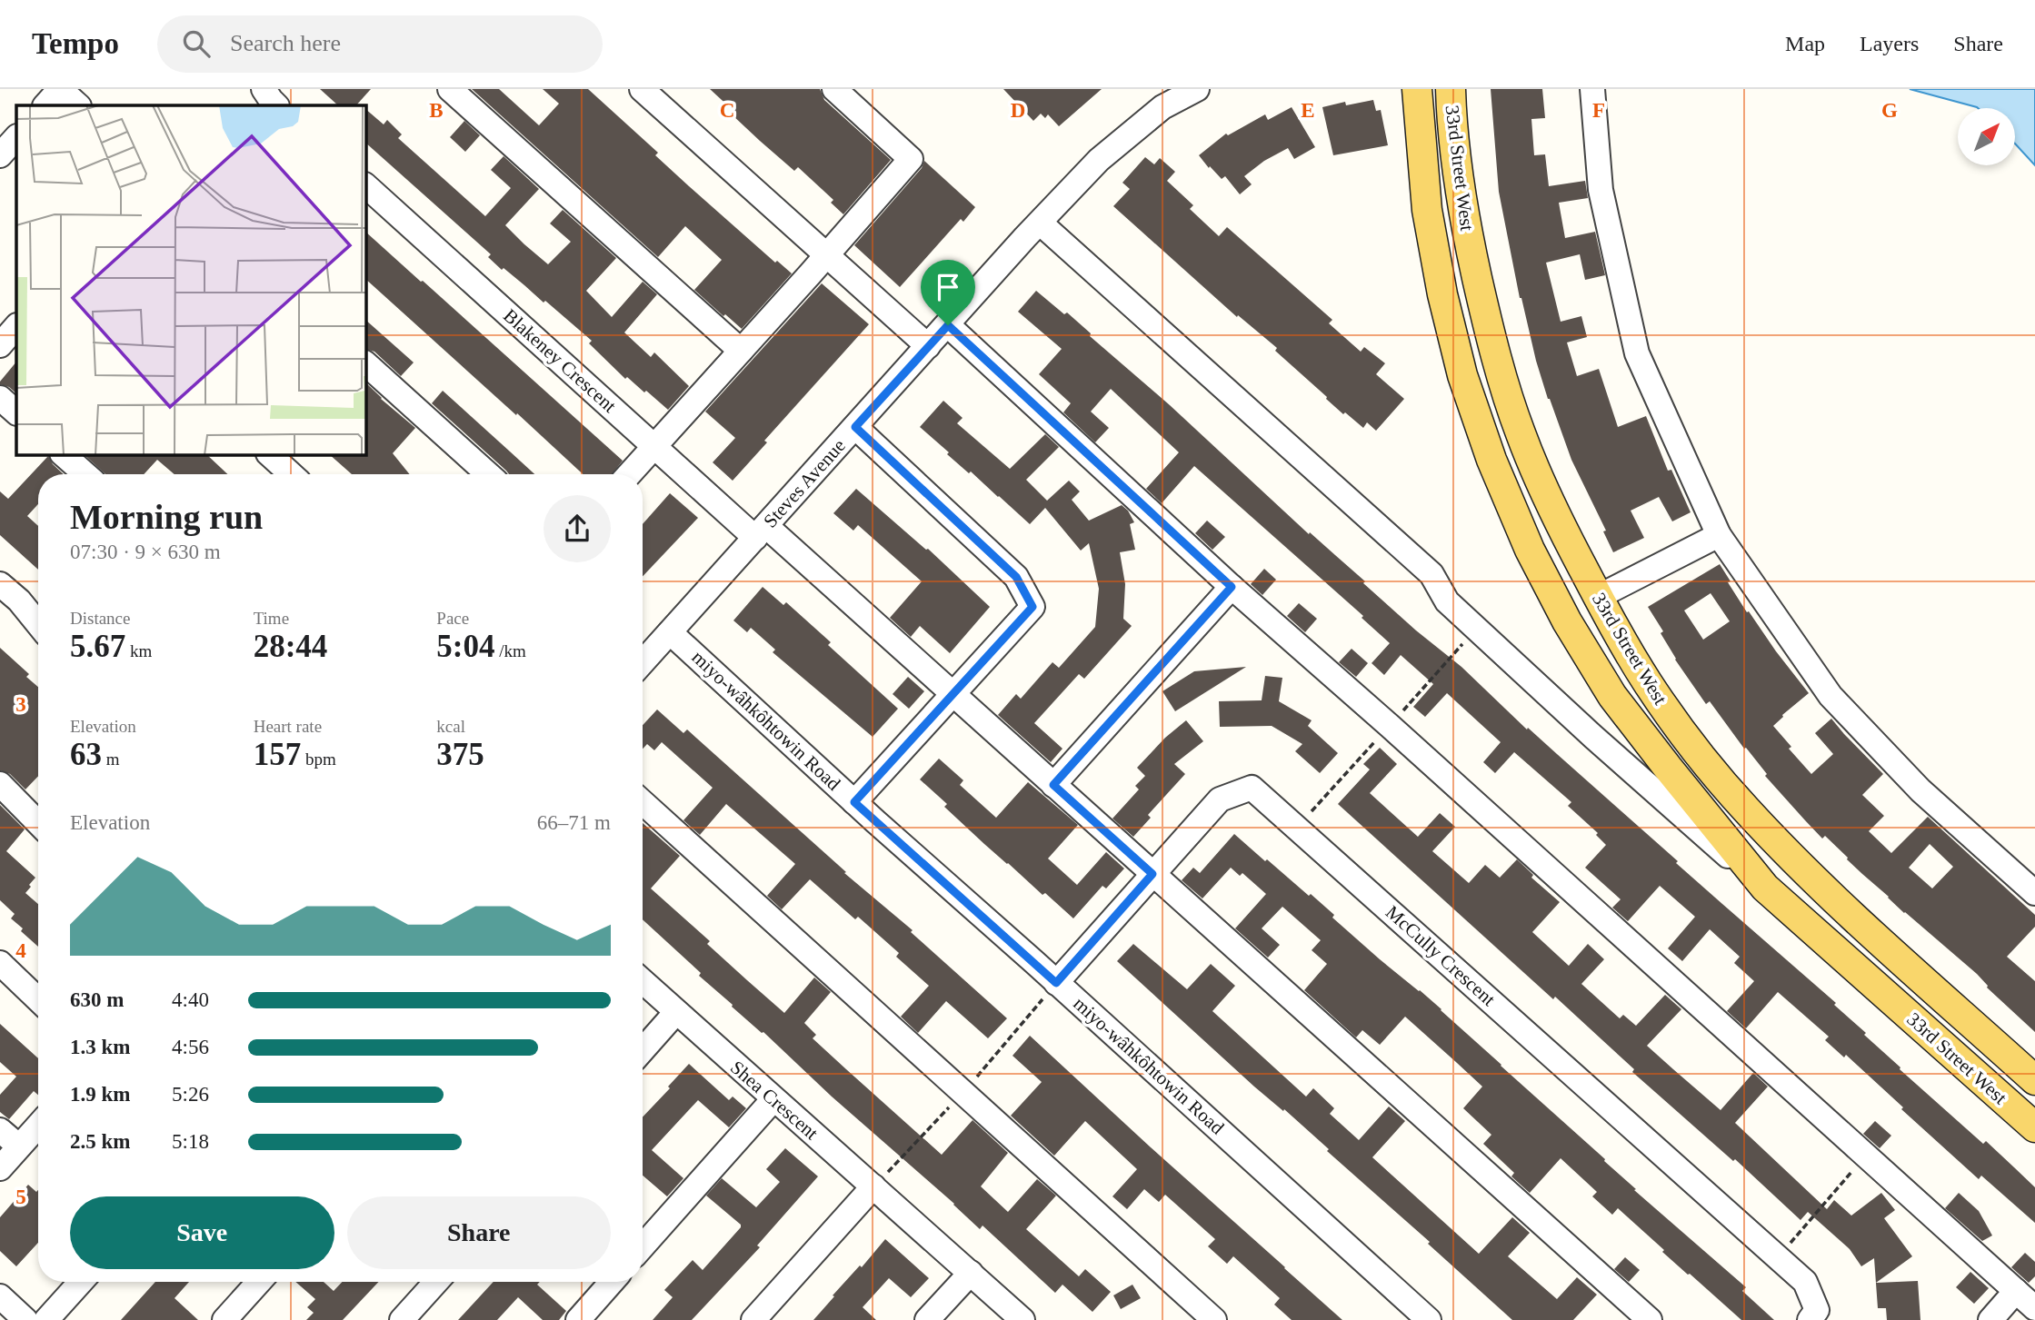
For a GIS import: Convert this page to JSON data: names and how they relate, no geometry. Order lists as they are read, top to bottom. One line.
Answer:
{"streets":{"main road":["33rd Street West"],"street":["Blakeney Crescent","Steves Avenue","miyo-wâhkôhtowin Road","McCully Crescent","Shea Crescent"]},"crossings":[["33rd Street West","Steves Avenue"],["Blakeney Crescent","Steves Avenue"],["Blakeney Crescent","McCully Crescent"],["Steves Avenue","miyo-wâhkôhtowin Road"],["miyo-wâhkôhtowin Road","McCully Crescent"]],"north":"top right","page":{"header":"Tempo","search":"Search here","nav":["Map","Layers","Share"],"heading":["Morning run","07:30 · 9 × 630 m"],"stats":[["Distance","5.67 km"],["Time","28:44"],["Pace","5:04 /km"],["Elevation","63 m"],["Heart rate","157 bpm"],["kcal","375"]],"chart":["Elevation","66–71 m"],"list":[{"name":"630 m","note":"4:40"},{"name":"1.3 km","note":"4:56"},{"name":"1.9 km","note":"5:26"},{"name":"2.5 km","note":"5:18"}],"buttons":["Save","Share"]},"grid":{"columns":["B","C","D","E","F","G"],"rows":["3","4","5"]}}
